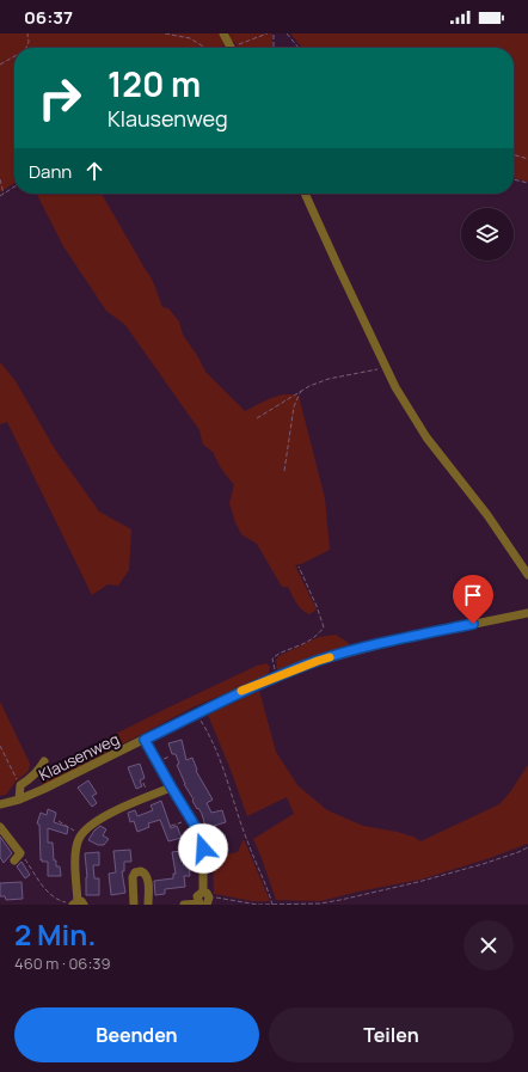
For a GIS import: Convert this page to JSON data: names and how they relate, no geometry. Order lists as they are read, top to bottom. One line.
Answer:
{"streets":{"street":["Klausenweg"]},"page":{"status":"06:37","turn":["120 m","Klausenweg"],"then":"Dann","heading":["2 Min.","460 m · 06:39"],"buttons":["Beenden","Teilen"]}}
